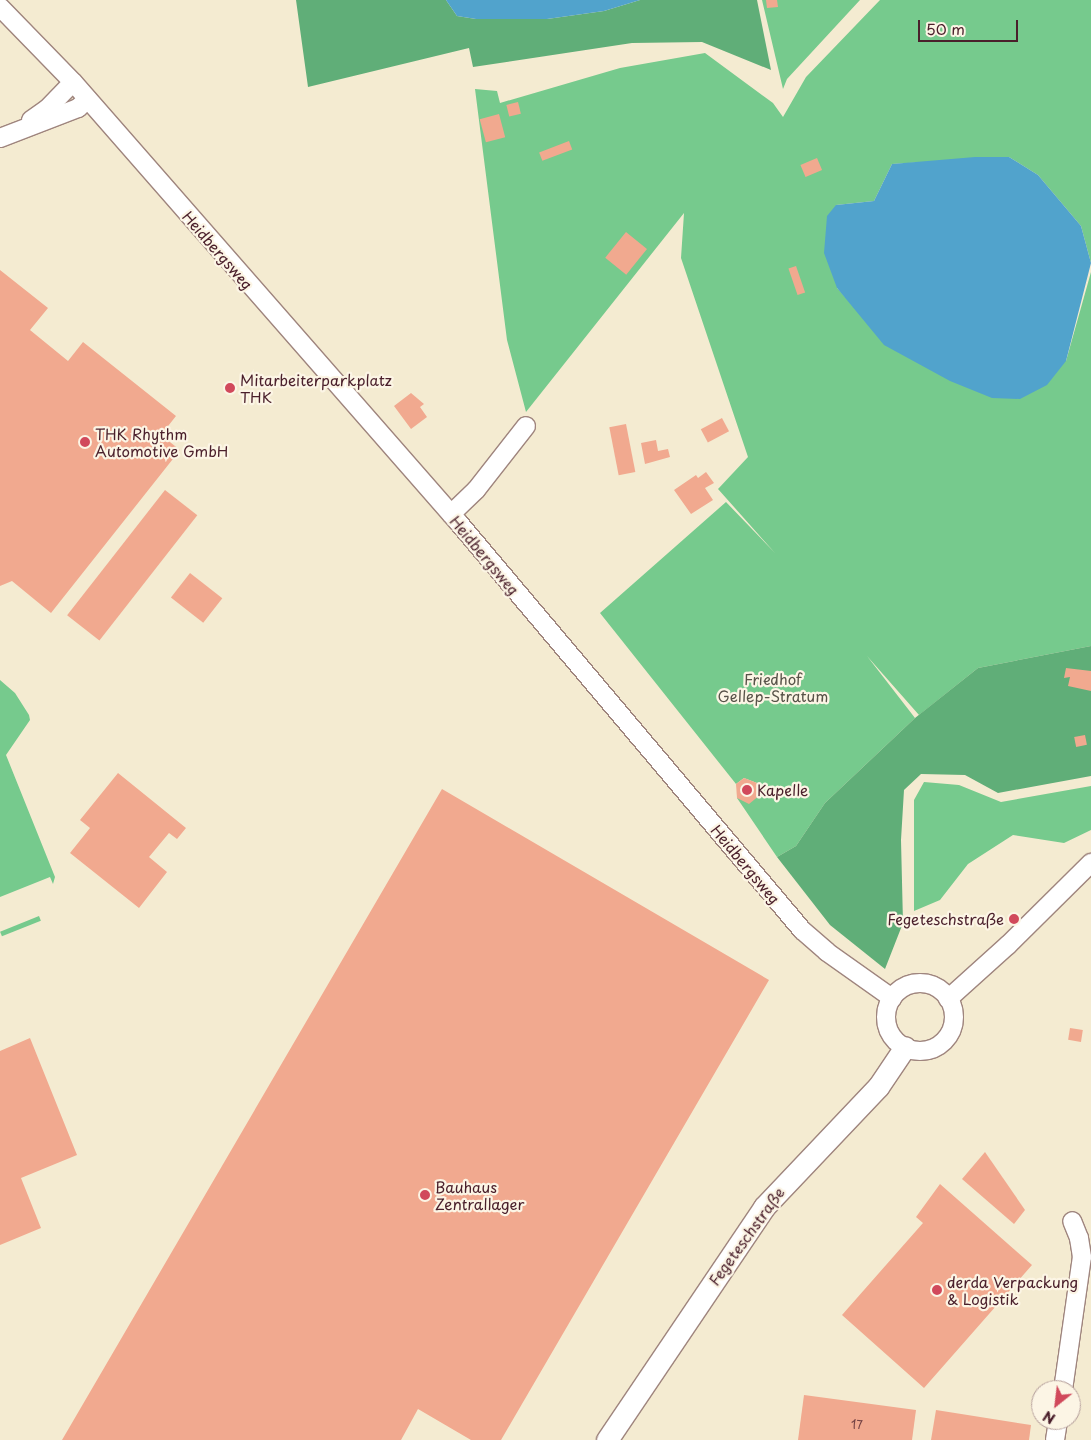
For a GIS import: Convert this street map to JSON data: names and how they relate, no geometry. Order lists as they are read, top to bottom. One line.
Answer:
{"streets":{"main road":["Fegeteschstraße"],"street":["Heidbergsweg"]},"crossings":[["Heidbergsweg","Fegeteschstraße"]],"parks":["Friedhof Gellep-Stratum"],"places":["Mitarbeiterparkplatz THK","THK Rhythm Automotive GmbH","Kapelle","Fegeteschstraße","Bauhaus Zentrallager","derda Verpackung & Logistik"],"house_numbers":["17"],"scale_bar":"50 m","north":"bottom left"}
